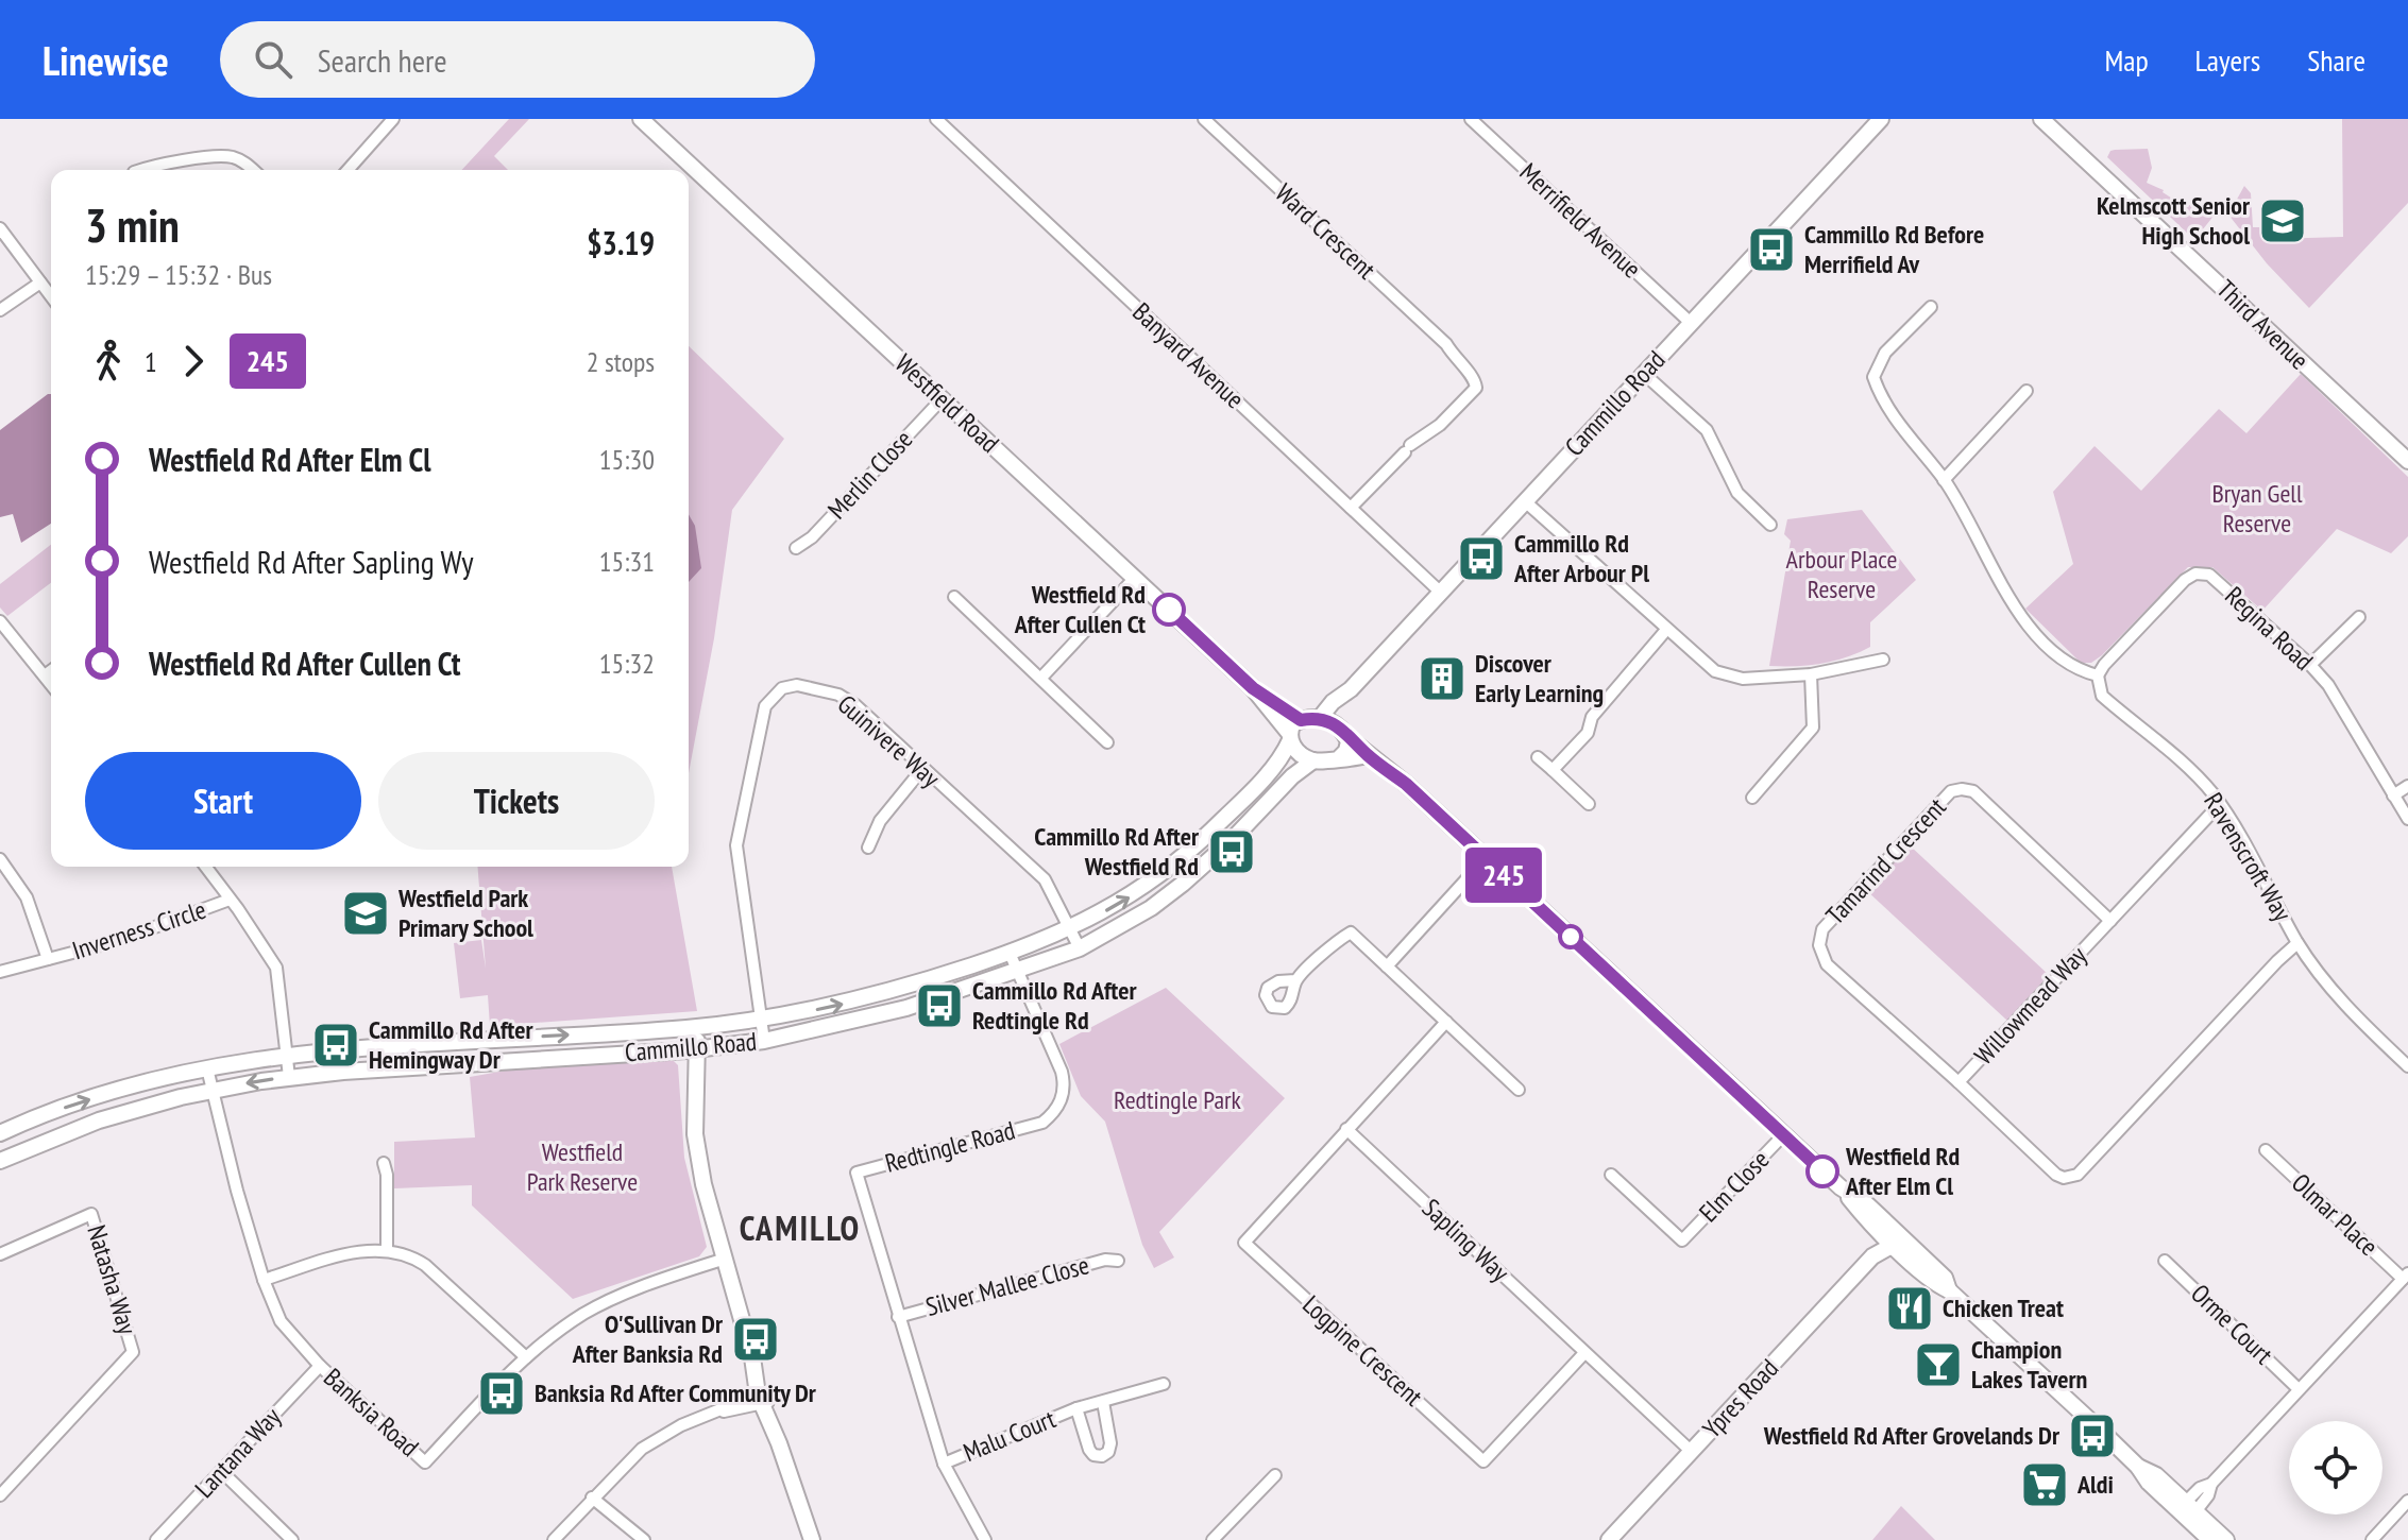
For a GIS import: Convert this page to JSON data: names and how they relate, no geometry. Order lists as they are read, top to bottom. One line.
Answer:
{"streets":{"main road":["Third Avenue","Westfield Road","Cammillo Road","Ypres Road"],"street":["Merrifield Avenue","Ward Crescent","Banyard Avenue","Merlin Close","Regina Road","Guinivere Way","Ravenscroft Way","Tamarind Crescent","Inverness Circle","Willowmead Way","Redtingle Road","Elm Close","Olmar Place","Sapling Way","Natasha Way","Silver Mallee Close","Orme Court","Logpine Crescent","Banksia Road","Malu Court","Lantana Way"]},"crossings":[["Merrifield Avenue","Cammillo Road"],["Ward Crescent","Banyard Avenue"],["Banyard Avenue","Cammillo Road"],["Westfield Road","Cammillo Road"],["Westfield Road","Merlin Close"],["Cammillo Road","Guinivere Way"],["Cammillo Road","Redtingle Road"],["Cammillo Road","Banksia Road"],["Regina Road","Ravenscroft Way"],["Ravenscroft Way","Willowmead Way"],["Tamarind Crescent","Willowmead Way"],["Redtingle Road","Silver Mallee Close"],["Redtingle Road","Malu Court"],["Sapling Way","Logpine Crescent"],["Sapling Way","Ypres Road"],["Banksia Road","Lantana Way"]],"districts":["CAMILLO"],"parks":["Bryan Gell Reserve","Arbour Place Reserve","Redtingle Park","Westfield Park Reserve"],"places":{"school or university":["Kelmscott Senior High School","Westfield Park Primary School"],"bus stop":["Cammillo Rd Before Merrifield Av","Cammillo Rd After Arbour Pl","Cammillo Rd After Westfield Rd","Cammillo Rd After Redtingle Rd","Cammillo Rd After Hemingway Dr","O'Sullivan Dr After Banksia Rd","Banksia Rd After Community Dr","Westfield Rd After Grovelands Dr"],"other":["Westfield Rd After Cullen Ct","Westfield Rd After Elm Cl"],"building":["Discover Early Learning"],"restaurant":["Chicken Treat"],"bar":["Champion Lakes Tavern"],"supermarket":["Aldi"]},"lines":["bus line 245"],"page":{"header":"Linewise","search":"Search here","nav":["Map","Layers","Share"],"on_map":"245","heading":["3 min","15:29 – 15:32 · Bus","$3.19"],"legs":["1","245","2 stops"],"list":[{"name":"Westfield Rd After Elm Cl","value":"15:30"},{"name":"Westfield Rd After Sapling Wy","value":"15:31"},{"name":"Westfield Rd After Cullen Ct","value":"15:32"}],"buttons":["Start","Tickets"]}}
